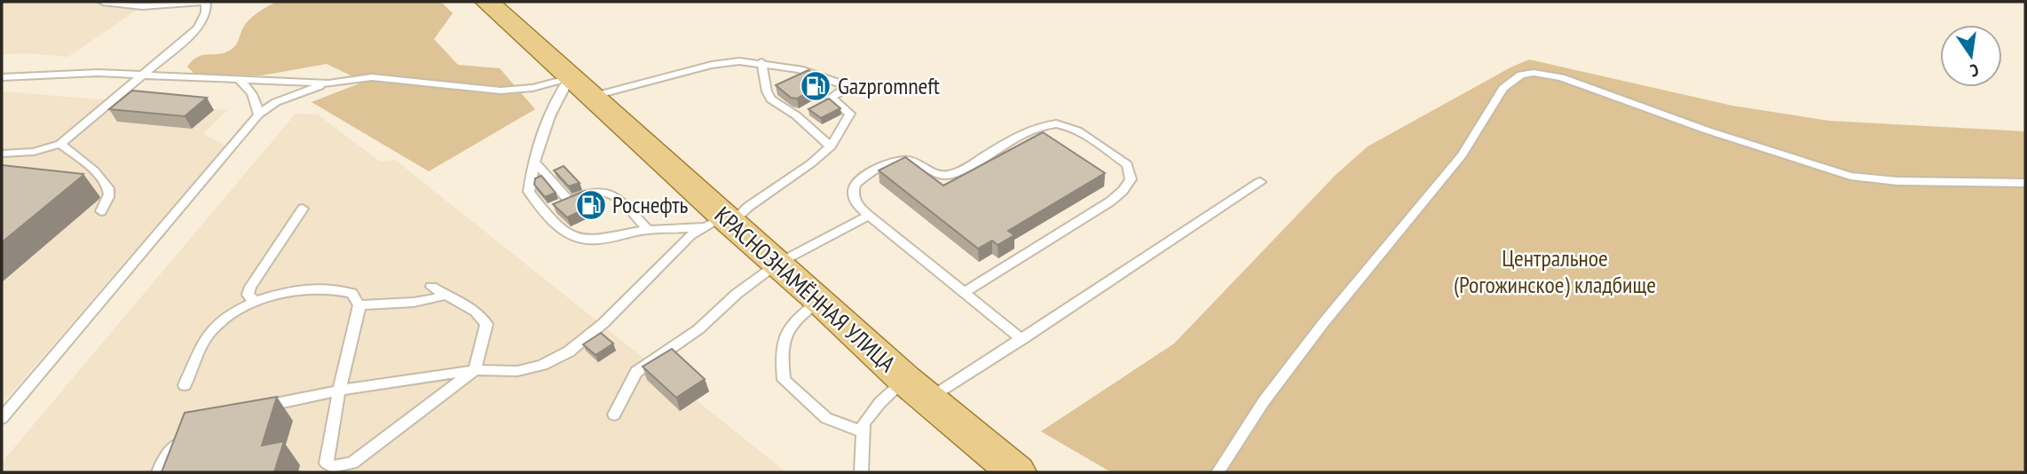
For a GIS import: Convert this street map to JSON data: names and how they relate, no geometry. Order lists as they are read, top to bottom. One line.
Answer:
{"streets":{"main road":["КРАСНОЗНАМЁННАЯ УЛИЦА"]},"parks":["Центральное (Рогожинское) кладбище"],"places":{"fuel station":["Gazpromneft","Роснефть"]},"north":"bottom"}
